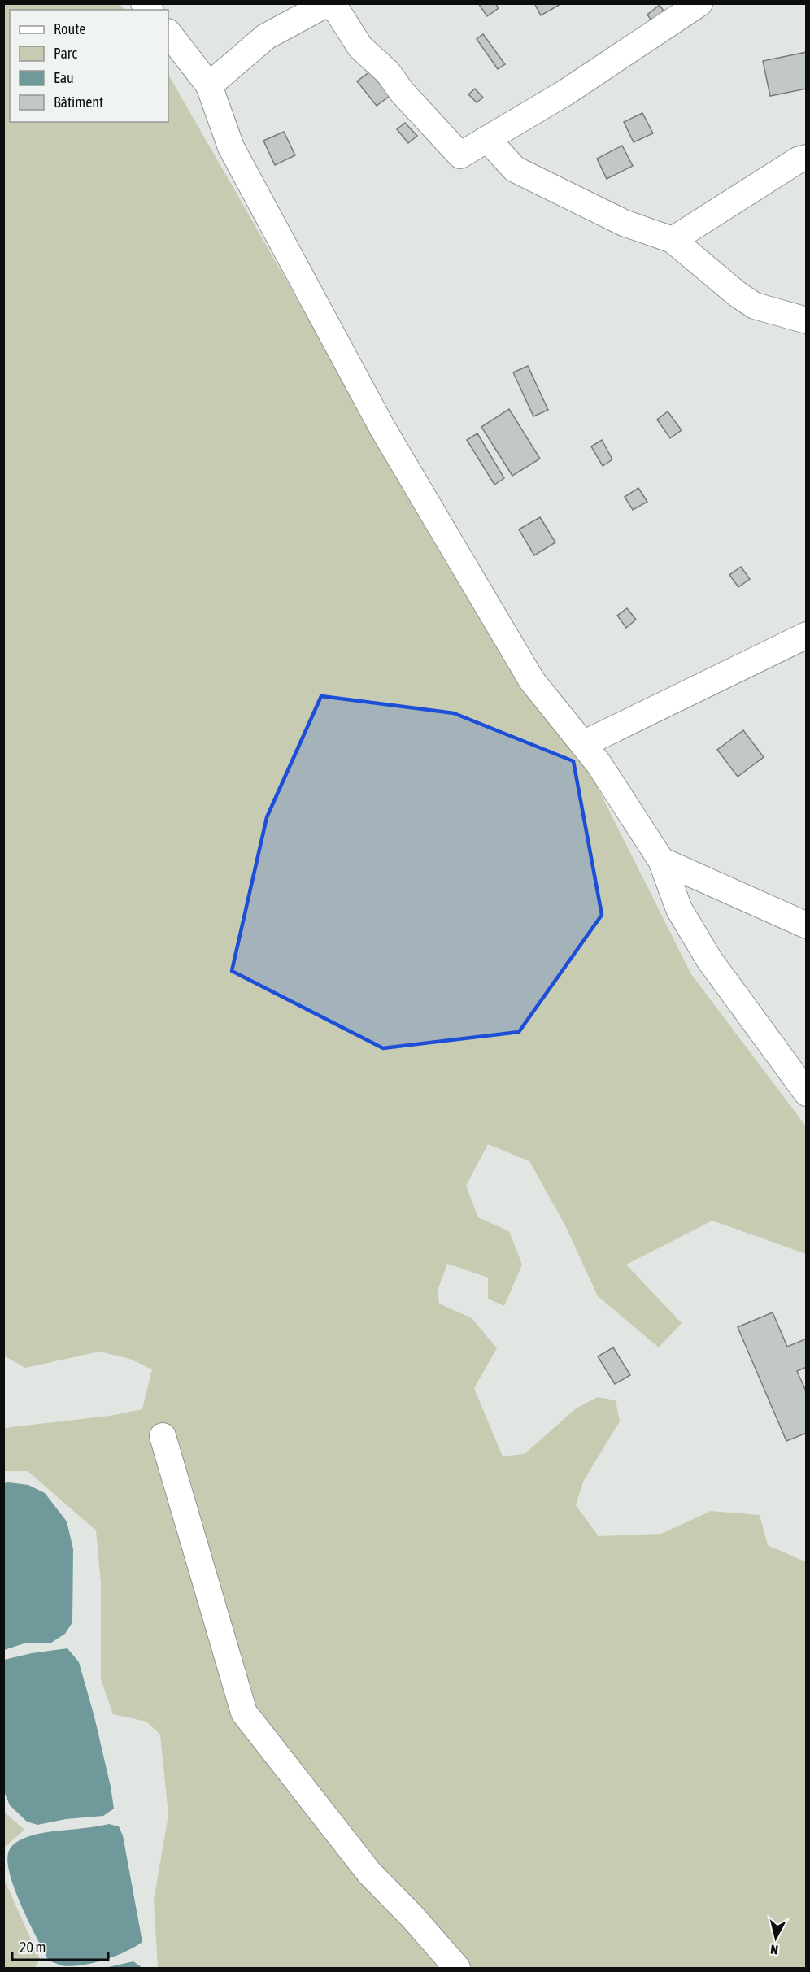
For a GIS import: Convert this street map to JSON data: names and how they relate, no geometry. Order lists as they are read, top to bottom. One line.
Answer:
{"legend":["Route","Parc","Eau","Bâtiment"],"scale_bar":"20 m","north":"bottom"}
